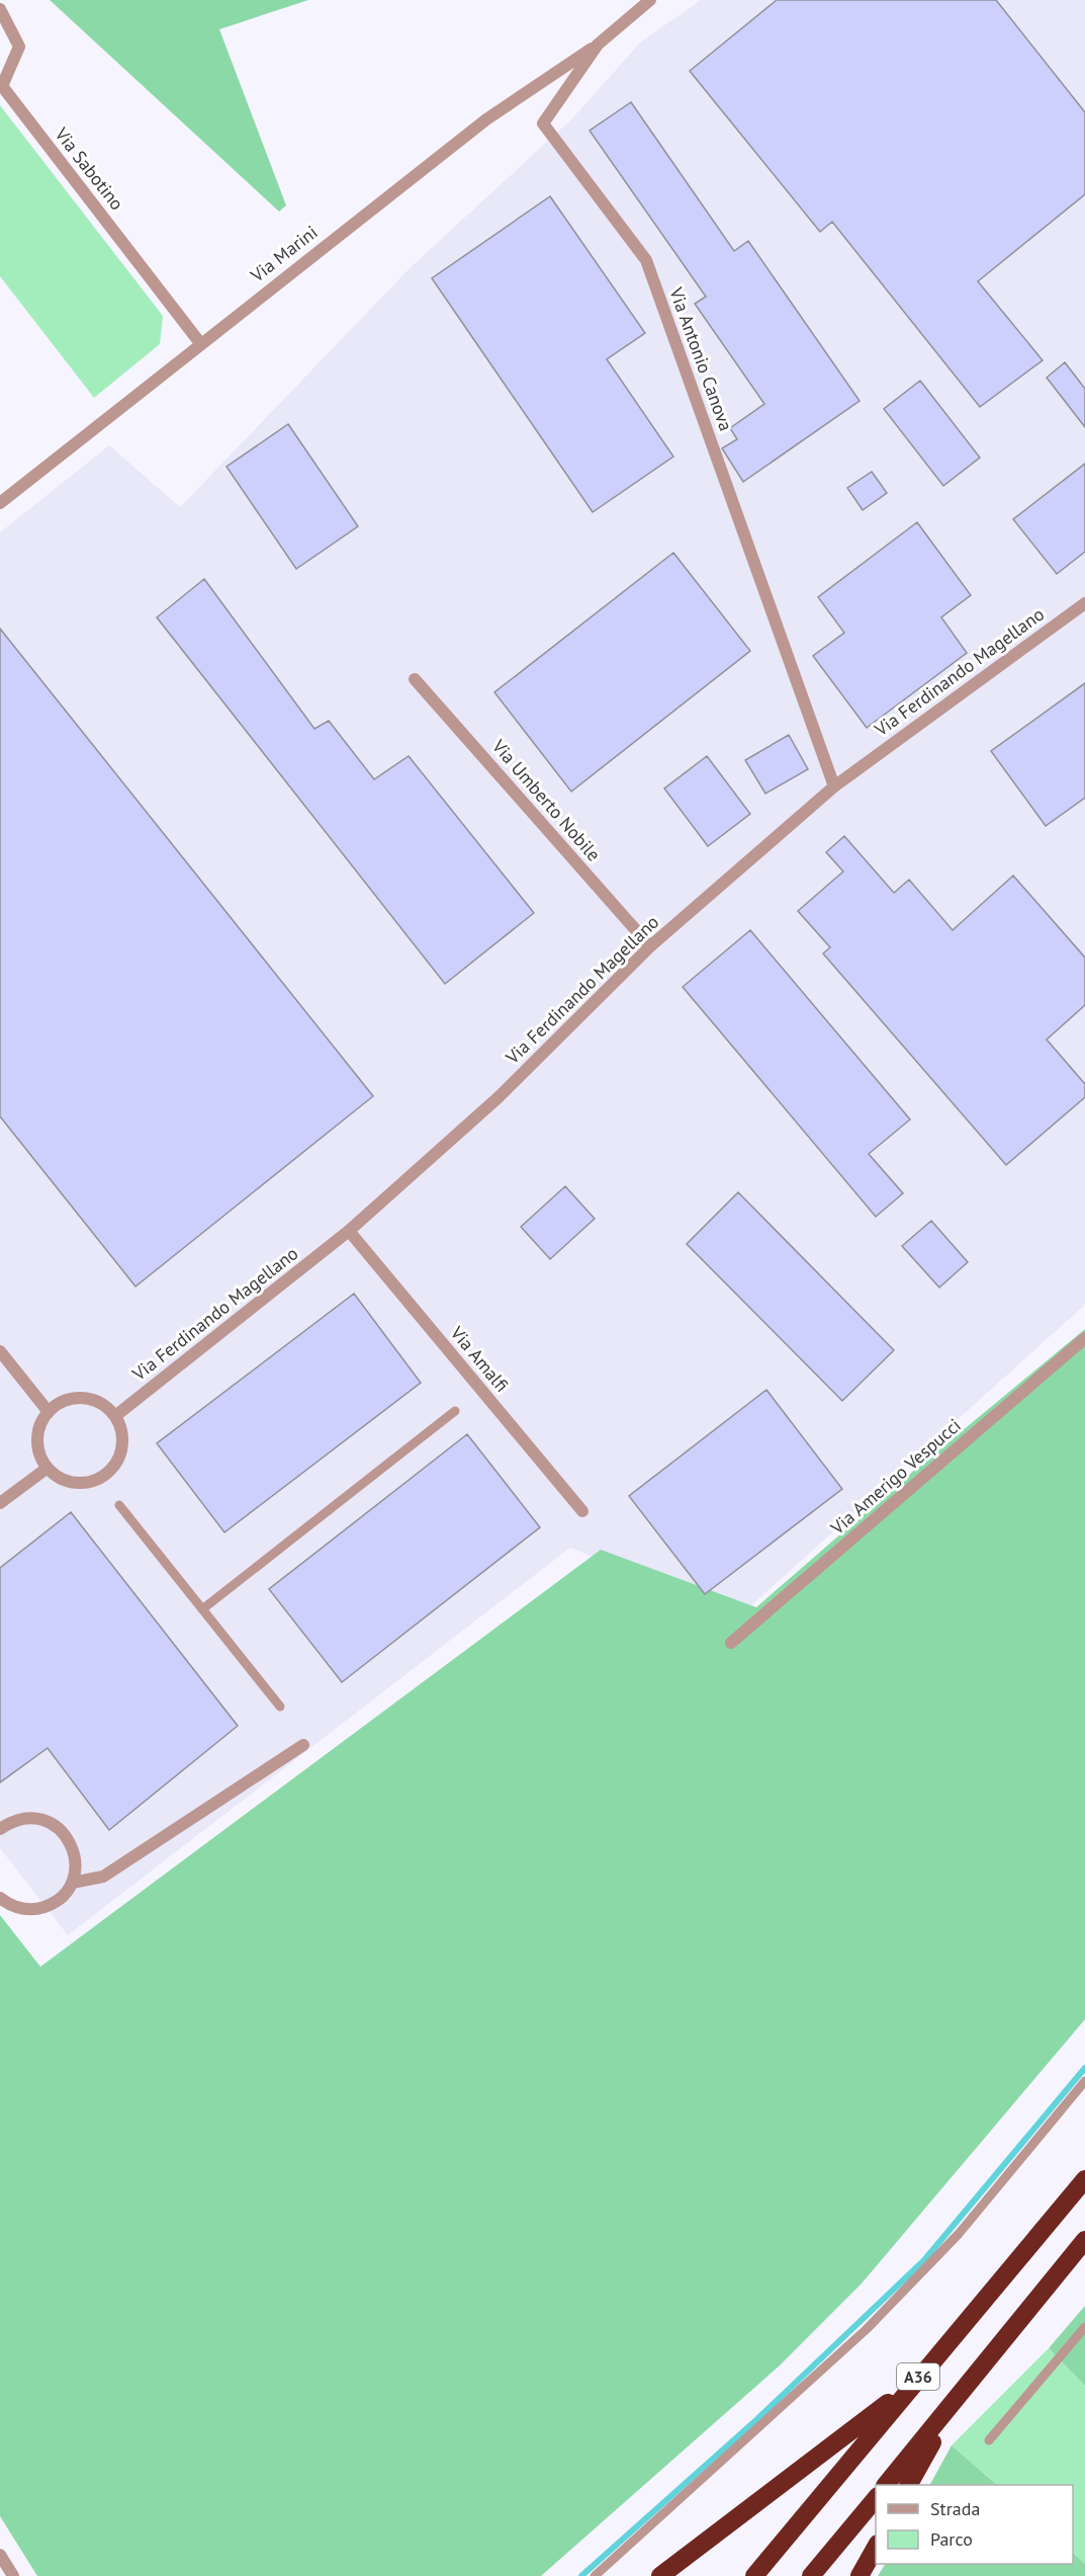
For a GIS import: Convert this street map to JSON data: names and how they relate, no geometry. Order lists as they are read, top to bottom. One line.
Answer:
{"streets":{"highway":["A36"],"street":["Via Sabotino","Via Marini","Via Antonio Canova","Via Ferdinando Magellano","Via Umberto Nobile","Via Amalfi","Via Amerigo Vespucci"]},"crossings":[["Via Sabotino","Via Marini"],["Via Marini","Via Antonio Canova"],["Via Antonio Canova","Via Ferdinando Magellano"],["Via Ferdinando Magellano","Via Umberto Nobile"],["Via Ferdinando Magellano","Via Amalfi"]],"legend":["Strada","Parco"]}
